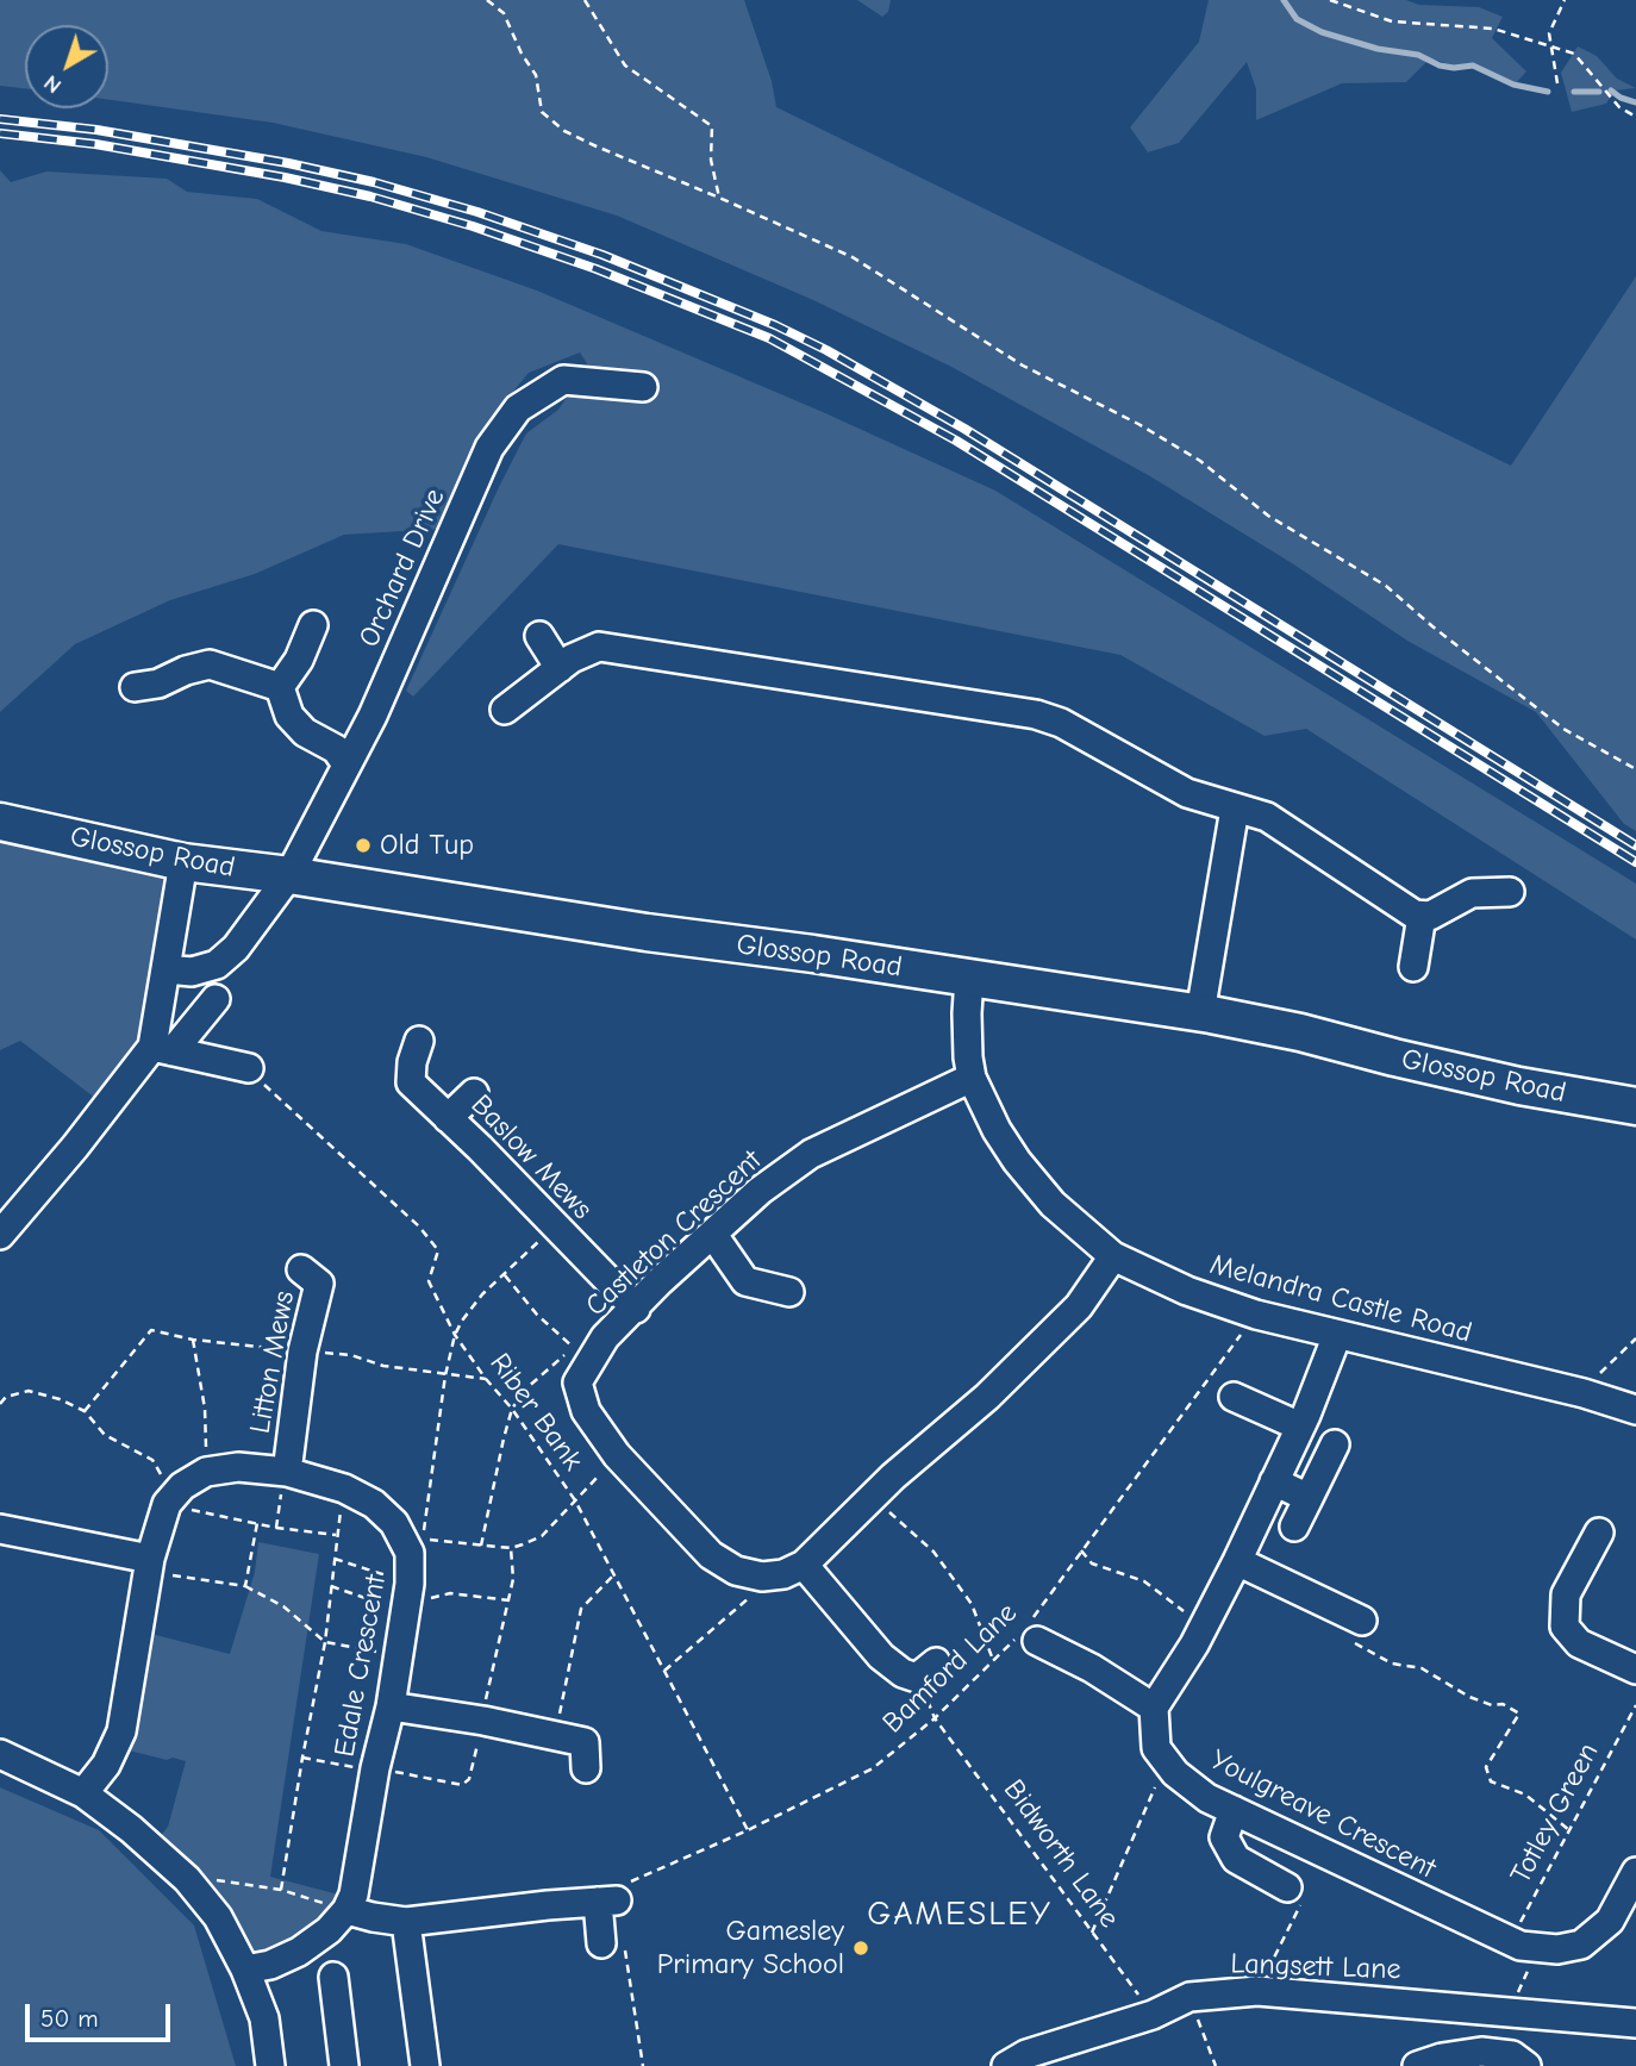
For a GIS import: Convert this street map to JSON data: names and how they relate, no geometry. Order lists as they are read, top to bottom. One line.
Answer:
{"streets":{"main road":["Glossop Road"],"street":["Orchard Drive","Baslow Mews","Castleton Crescent","Melandra Castle Road","Litton Mews","Edale Crescent","Youlgreave Crescent","Langsett Lane"],"path":["Riber Bank","Bamford Lane","Totley Green","Bidworth Lane"]},"crossings":[["Orchard Drive","Glossop Road"],["Glossop Road","Melandra Castle Road"],["Baslow Mews","Castleton Crescent"],["Castleton Crescent","Melandra Castle Road"],["Melandra Castle Road","Bamford Lane"],["Litton Mews","Edale Crescent"],["Riber Bank","Bamford Lane"],["Bamford Lane","Bidworth Lane"],["Totley Green","Youlgreave Crescent"],["Bidworth Lane","Langsett Lane"]],"districts":["GAMESLEY"],"places":["Old Tup","Gamesley Primary School"],"scale_bar":"50 m","north":"bottom left"}
